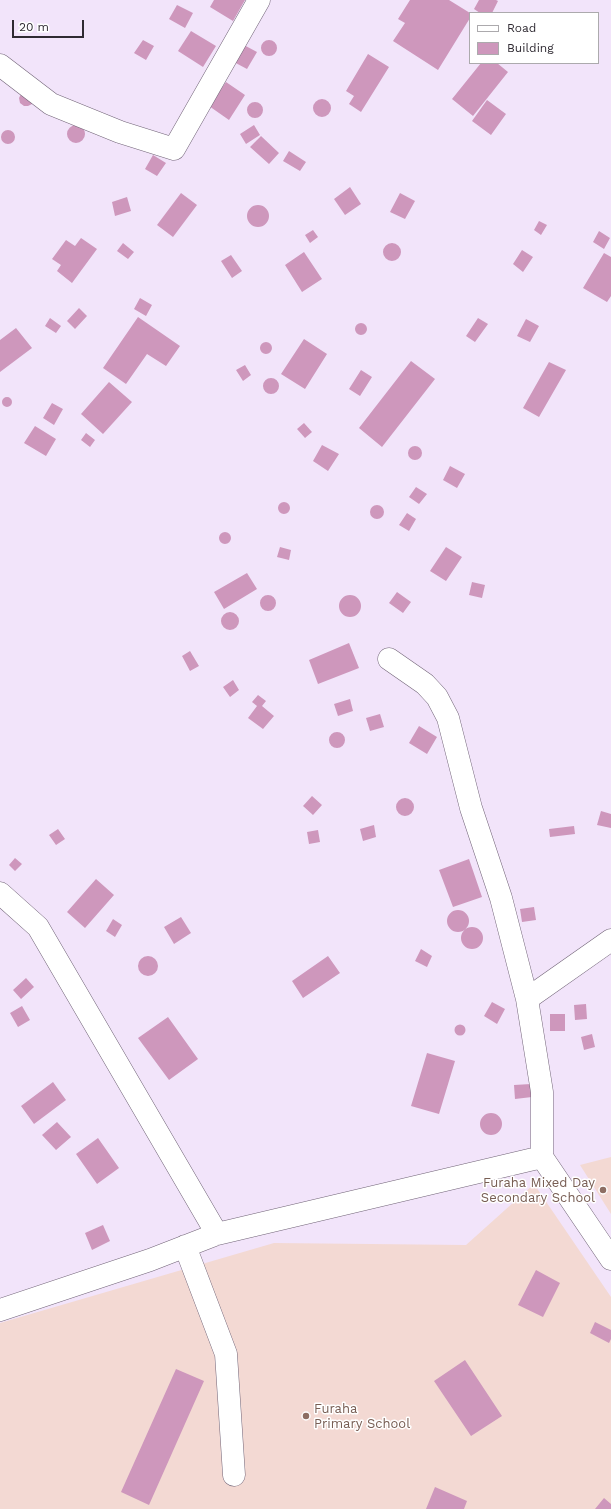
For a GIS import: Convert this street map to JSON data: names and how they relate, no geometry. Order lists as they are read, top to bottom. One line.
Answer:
{"places":["Furaha Mixed Day Secondary School","Furaha Primary School"],"legend":["Road","Building"],"scale_bar":"20 m"}
